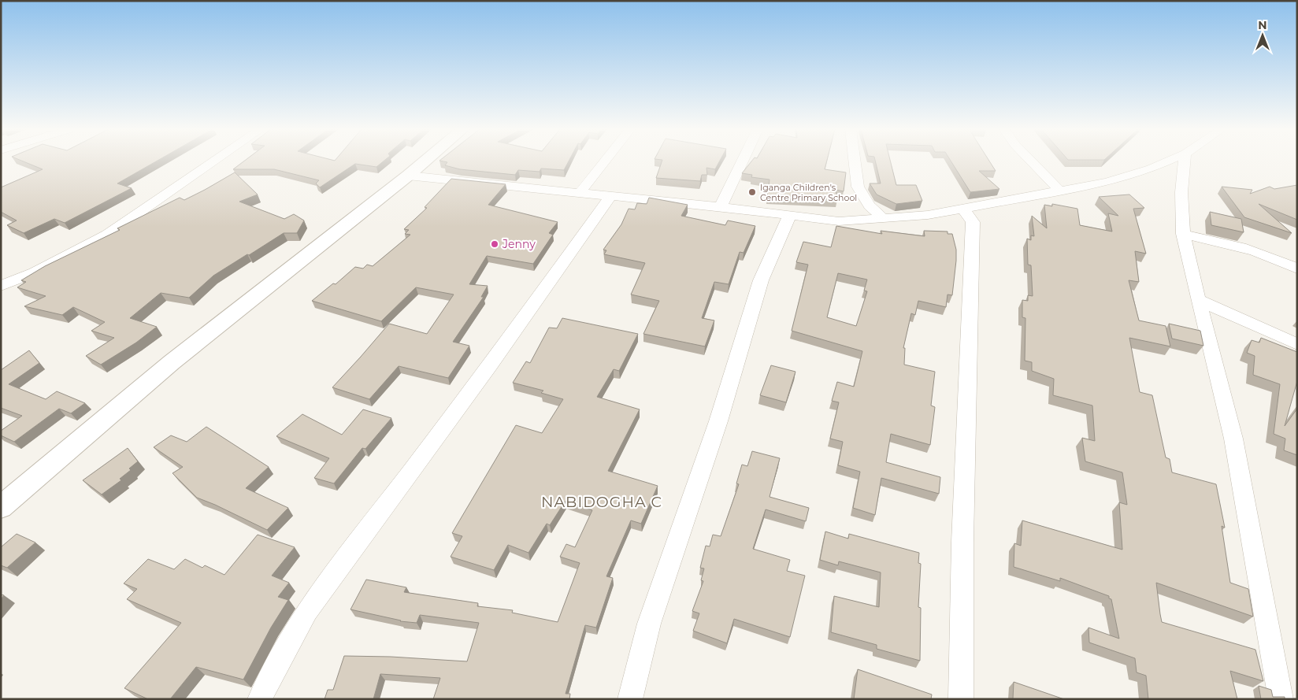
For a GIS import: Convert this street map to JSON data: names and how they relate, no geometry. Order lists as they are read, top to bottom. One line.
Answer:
{"districts":["NABIDOGHA C"],"places":["Iganga Children's Centre Primary School","Jenny"],"north":"top"}
